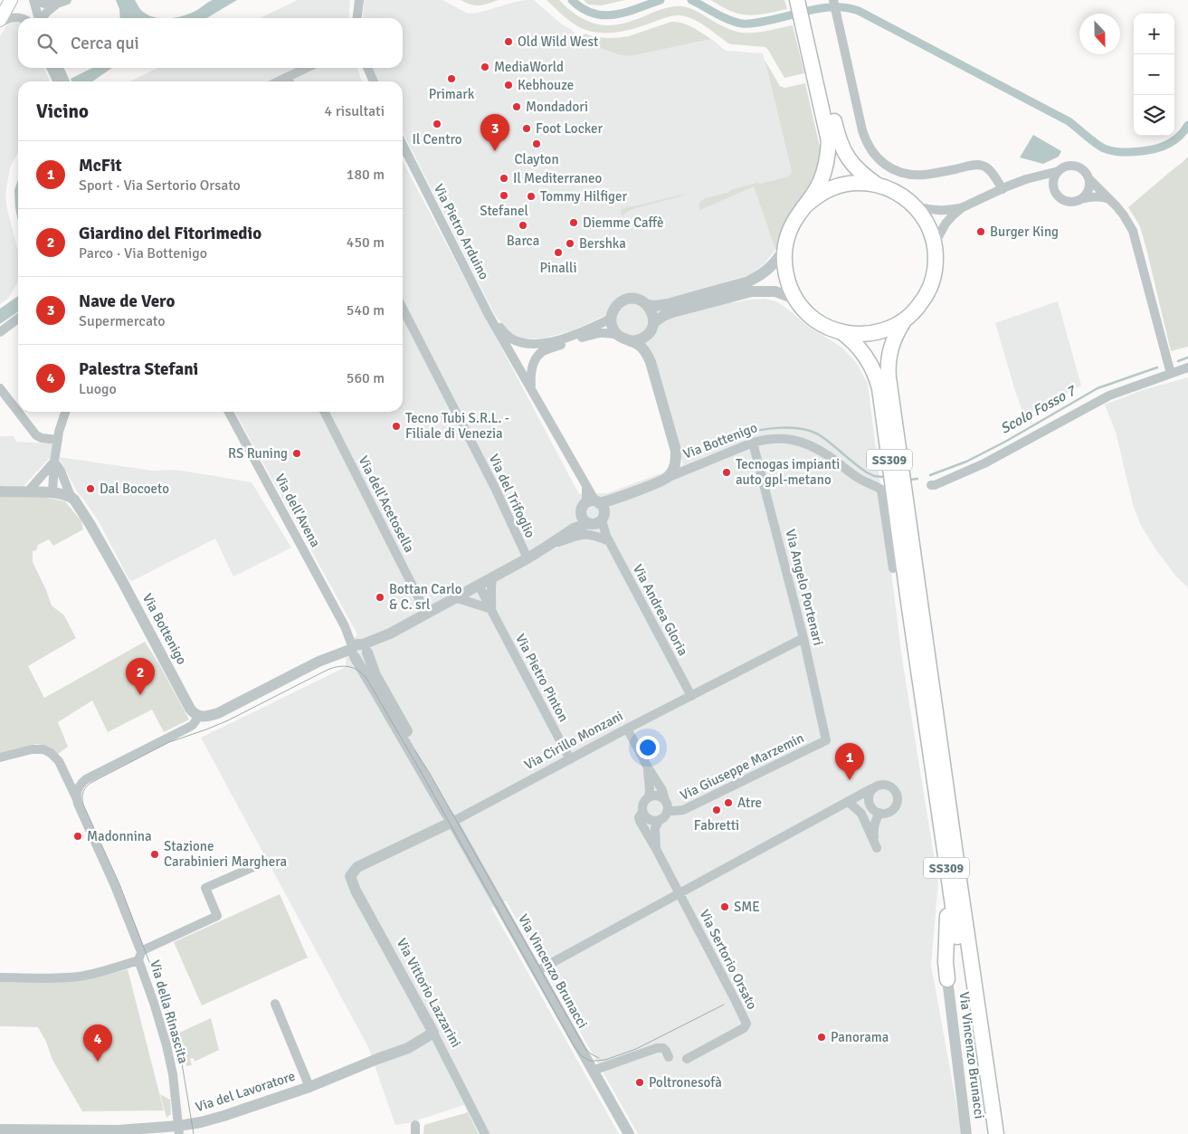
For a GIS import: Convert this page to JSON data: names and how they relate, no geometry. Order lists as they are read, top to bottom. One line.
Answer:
{"streets":{"main road":["SS309"],"street":["Via Pietro Arduino","Via Bottenigo","Via del Trifoglio","Via dell'Acetosella","Via dell'Avena","Via Angelo Portenari","Via Andrea Gloria","Via Pietro Pinton","Via Cirillo Monzani","Via Giuseppe Marzemin","Via Sertorio Orsato","Via Vincenzo Brunacci","Via Vittorio Lazzarini","Via della Rinascita","Via del Lavoratore"]},"crossings":[["Via Pietro Arduino","Via Bottenigo"],["Via Pietro Arduino","Via Andrea Gloria"],["Via Bottenigo","Via Angelo Portenari"],["Via Bottenigo","Via Andrea Gloria"],["Via dell'Avena","Via Vincenzo Brunacci"],["Via Angelo Portenari","Via Cirillo Monzani"],["Via Angelo Portenari","Via Giuseppe Marzemin"],["Via Andrea Gloria","Via Cirillo Monzani"],["Via Pietro Pinton","Via Cirillo Monzani"],["Via Cirillo Monzani","Via Vincenzo Brunacci"],["Via Cirillo Monzani","Via Vittorio Lazzarini"],["Via Giuseppe Marzemin","Via Sertorio Orsato"],["Via Vittorio Lazzarini","Via del Lavoratore"],["Via della Rinascita","Via del Lavoratore"]],"water":["Scolo Fosso 7"],"places":["Old Wild West","MediaWorld","Primark","Kebhouze","Mondadori","Il Centro","Foot Locker","Clayton","Il Mediterraneo","Stefanel","Tommy Hilfiger","Diemme Caffè","Barca","Burger King","Bershka","Pinalli","Tecno Tubi S.R.L. - Filiale di Venezia","RS Runing","Tecnogas impianti auto gpl-metano","Dal Bocoeto","Bottan Carlo & C. srl","Atre","Fabretti","Madonnina","Stazione Carabinieri Marghera","SME","Panorama","Poltronesofà"],"north":"bottom","page":{"map_buttons":["+","−"],"search":"Cerca qui","heading":["Vicino","4 risultati"],"pins":["3","2","1","4"],"list":[{"mark":"1","name":"McFit","note":"Sport · Via Sertorio Orsato","value":"180 m"},{"mark":"2","name":"Giardino del Fitorimedio","note":"Parco · Via Bottenigo","value":"450 m"},{"mark":"3","name":"Nave de Vero","note":"Supermercato","value":"540 m"},{"mark":"4","name":"Palestra Stefani","note":"Luogo","value":"560 m"}]}}
